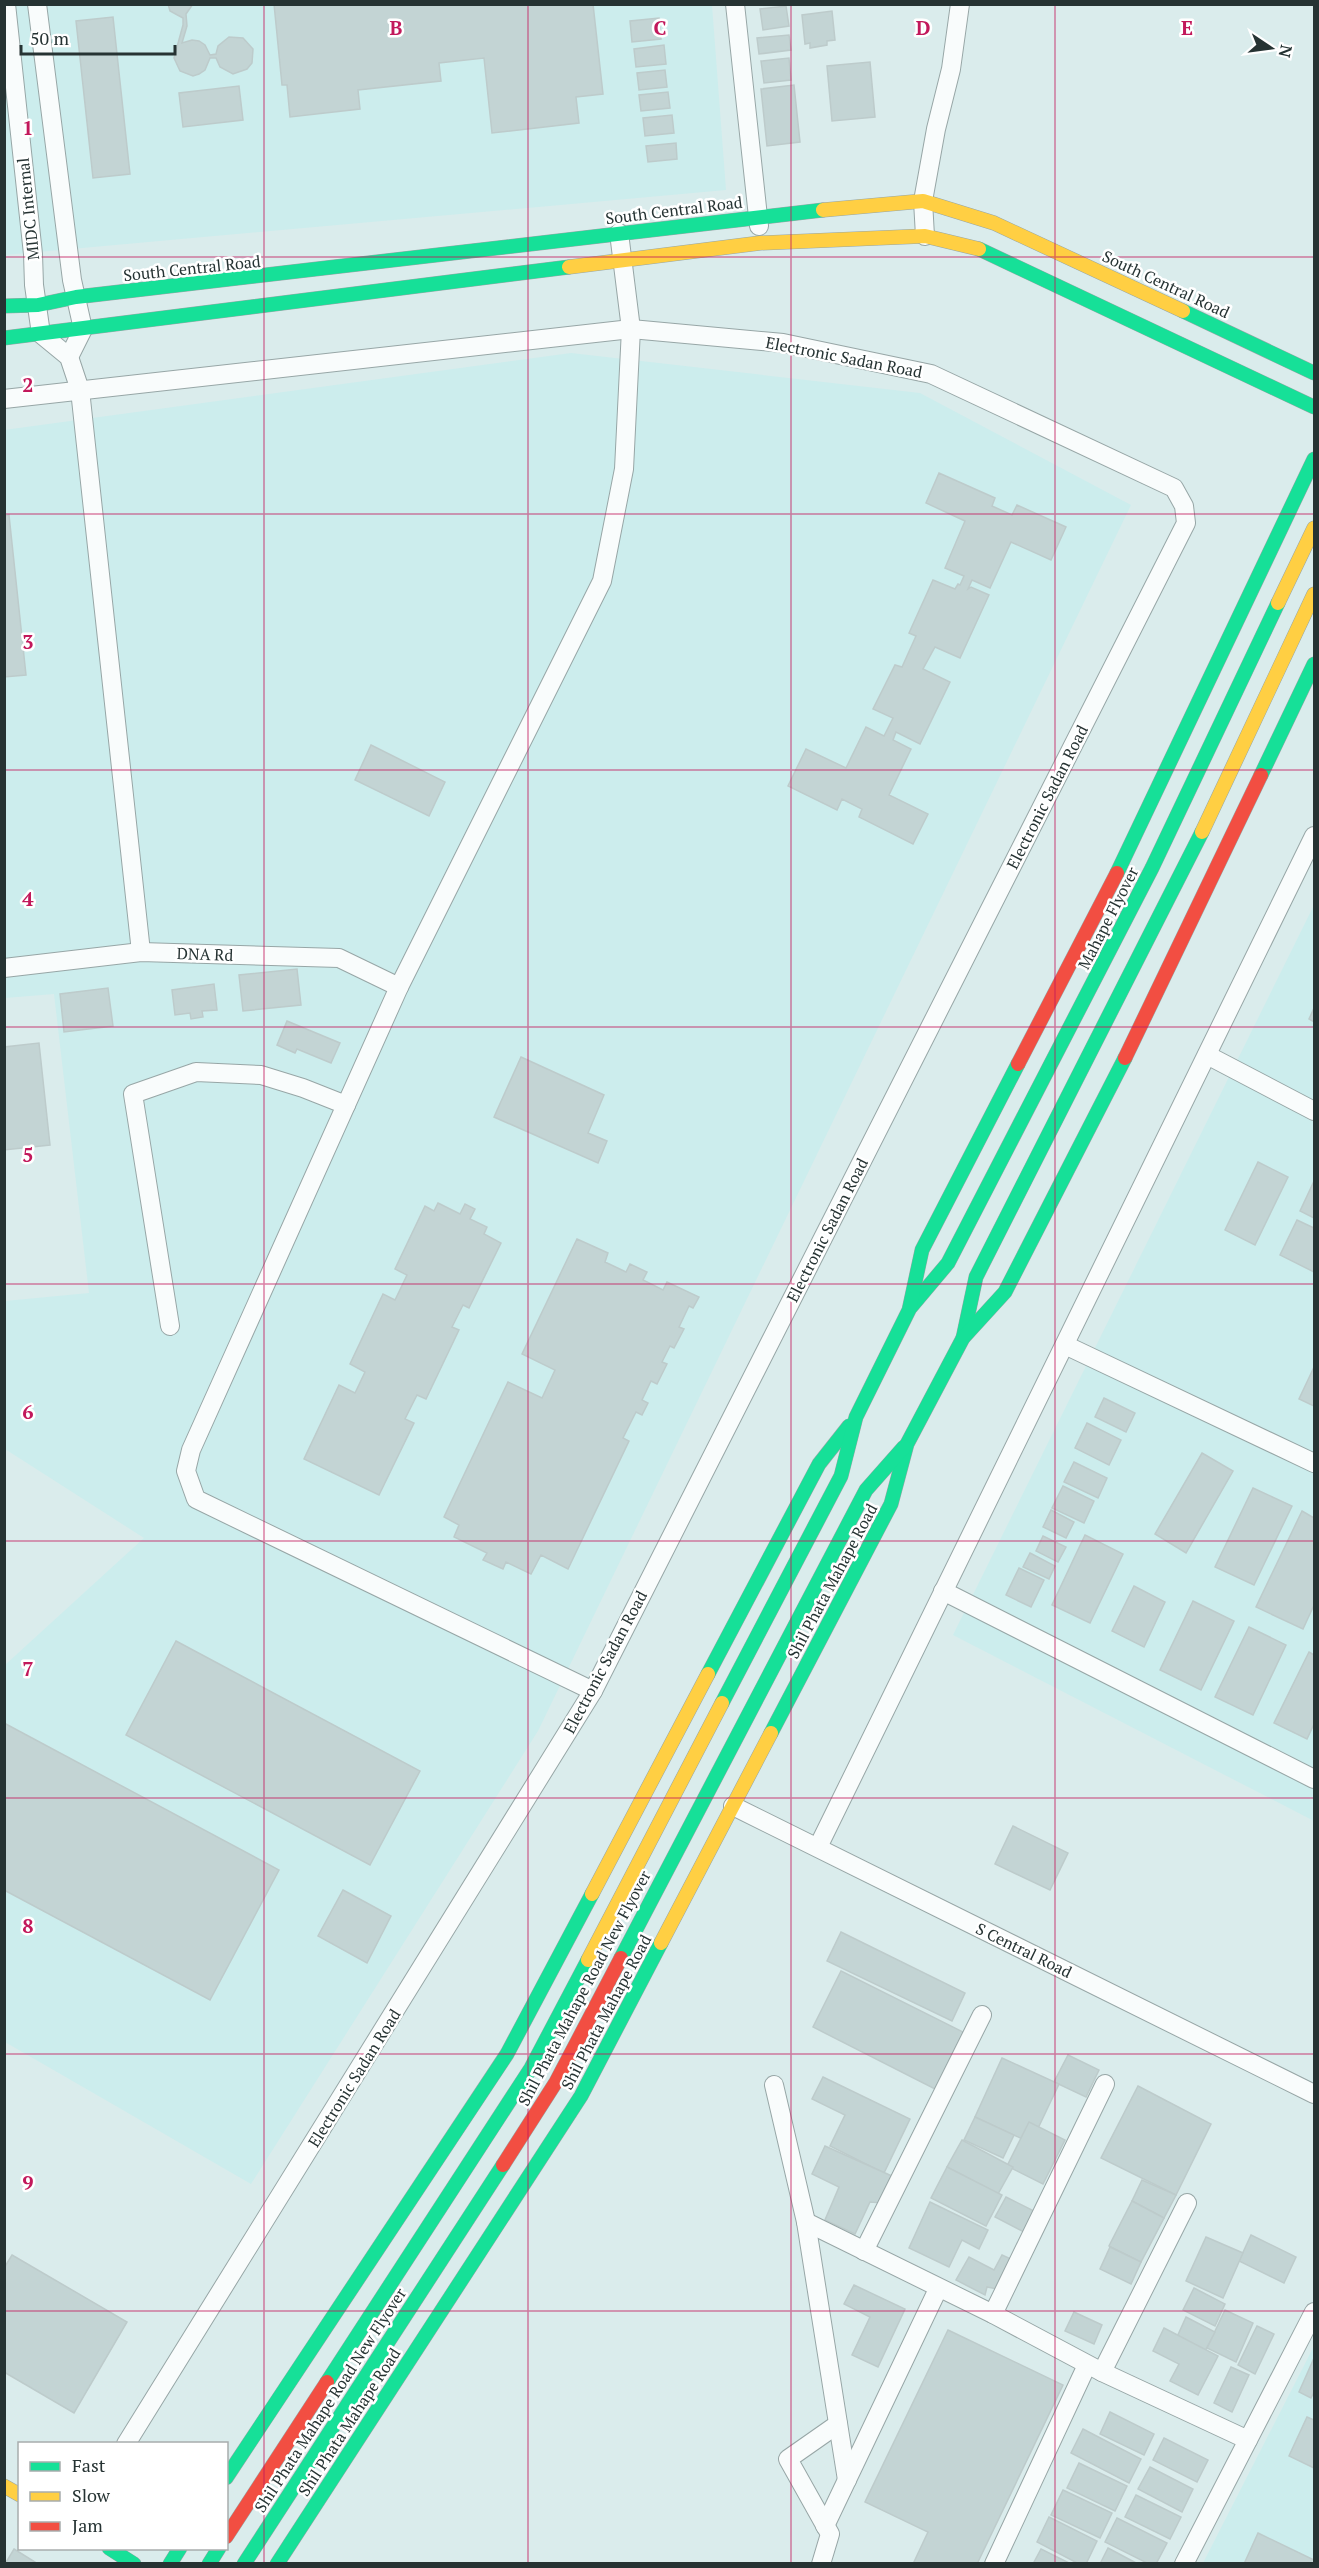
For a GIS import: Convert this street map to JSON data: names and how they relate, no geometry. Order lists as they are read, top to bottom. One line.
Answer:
{"streets":{"main road":["South Central Road","Mahape Flyover","Shil Phata Mahape Road","Shil Phata Mahape Road New Flyover"],"street":["MIDC Internal","Electronic Sadan Road","DNA Rd","S Central Road"]},"crossings":[["MIDC Internal","South Central Road"],["Shil Phata Mahape Road","S Central Road"],["Shil Phata Mahape Road","Shil Phata Mahape Road New Flyover"]],"legend":["Fast","Slow","Jam"],"scale_bar":"50 m","north":"right","grid":{"columns":["B","C","D","E"],"rows":["1","2","3","4","5","6","7","8","9"]}}
